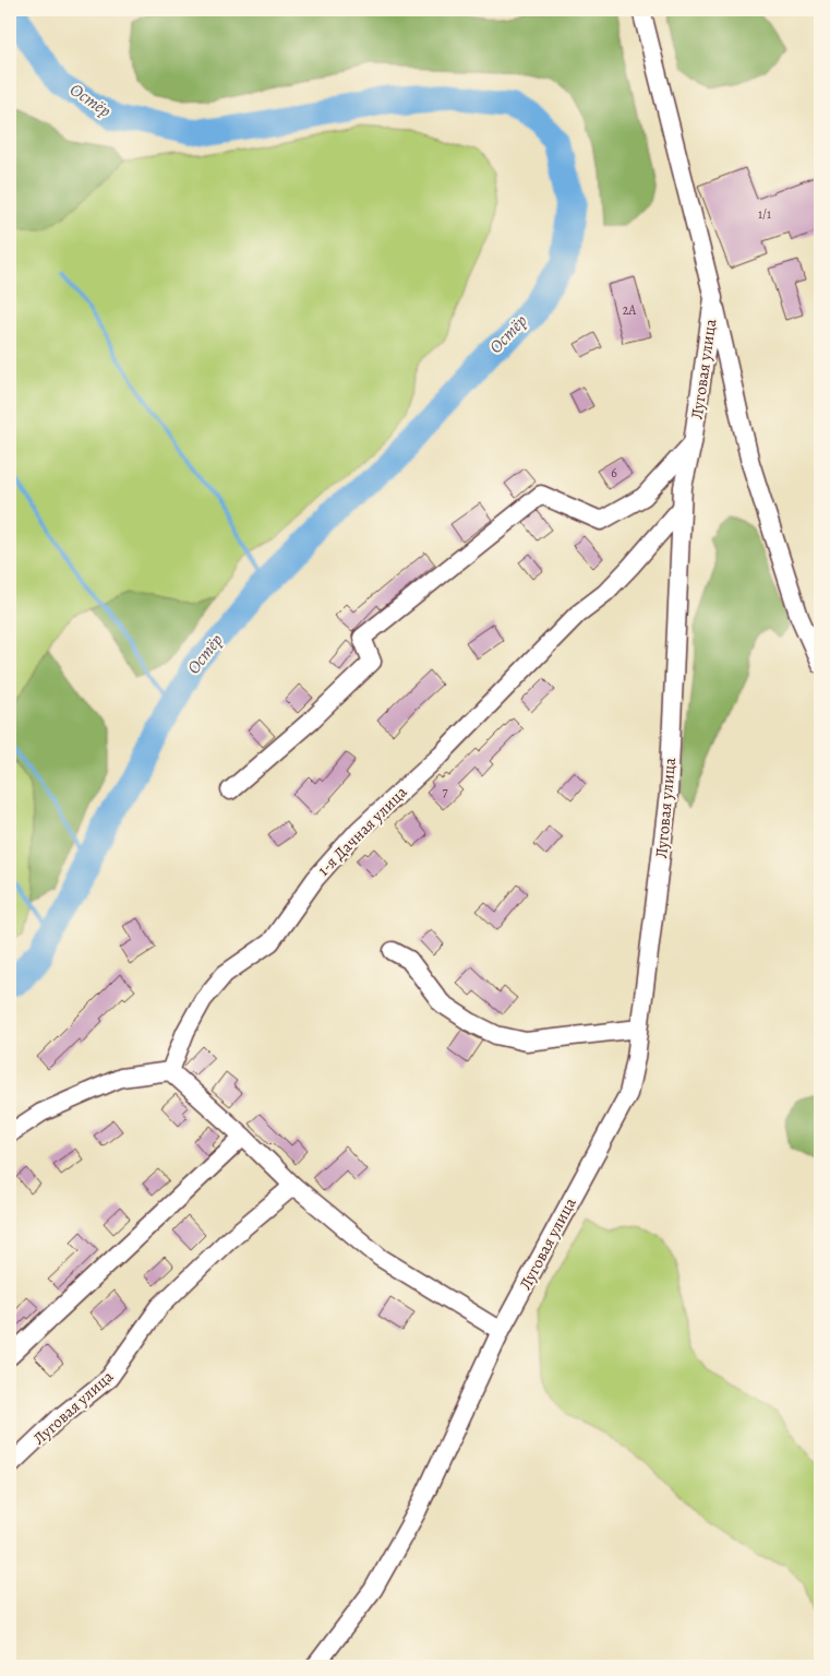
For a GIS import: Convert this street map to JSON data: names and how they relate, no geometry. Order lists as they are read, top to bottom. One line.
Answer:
{"streets":{"street":["Луговая улица","1-я Дачная улица"]},"crossings":[["Луговая улица","1-я Дачная улица"]],"water":["Остёр"],"house_numbers":["1/1","2А","6","7"]}
